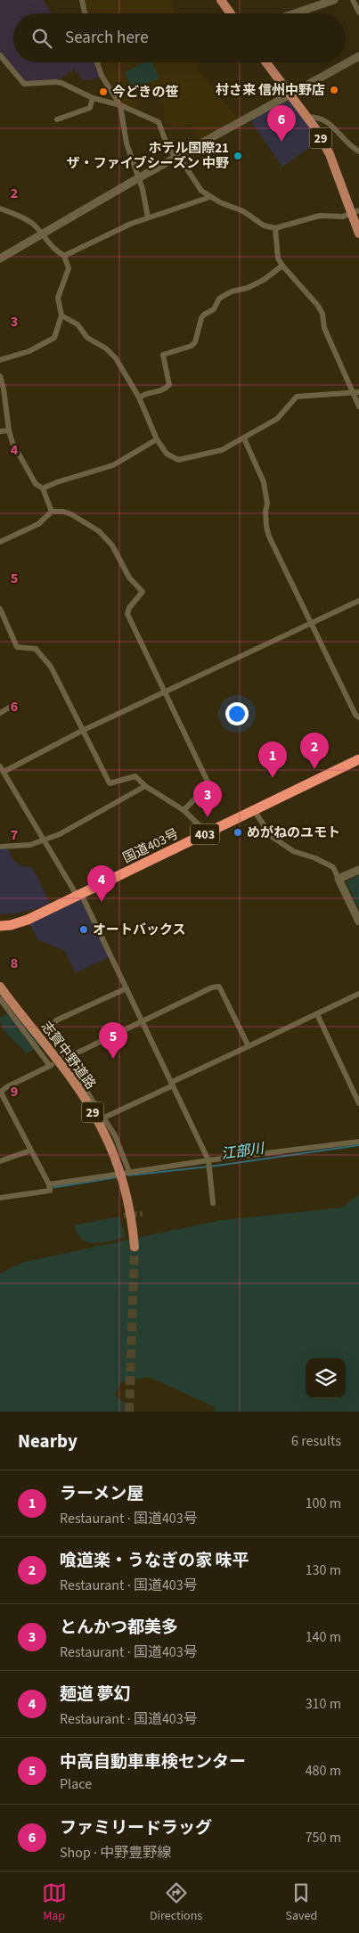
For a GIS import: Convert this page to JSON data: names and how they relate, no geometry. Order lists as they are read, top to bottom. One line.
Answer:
{"streets":{"highway":["403","国道403号"],"main road":["29","志賀中野道路"]},"crossings":[["29","志賀中野道路"]],"water":["江部川"],"places":["村さ来 信州中野店","今どきの笹","ホテル国際21 ザ・ファイブシーズン 中野","めがねのユモト","オートバックス"],"page":{"search":"Search here","pins":["6","2","1","3","4","5"],"heading":["Nearby","6 results"],"list":[{"mark":"1","name":"ラーメン屋","note":"Restaurant · 国道403号","value":"100 m"},{"mark":"2","name":"喰道楽・うなぎの家 味平","note":"Restaurant · 国道403号","value":"130 m"},{"mark":"3","name":"とんかつ都美多","note":"Restaurant · 国道403号","value":"140 m"},{"mark":"4","name":"麺道 夢幻","note":"Restaurant · 国道403号","value":"310 m"},{"mark":"5","name":"中高自動車車検センター","note":"Place","value":"480 m"},{"mark":"6","name":"ファミリードラッグ","note":"Shop · 中野豊野線","value":"750 m"}],"nav":["Map","Directions","Saved"]},"grid":{"rows":["2","3","4","5","6","7","8","9"]}}
